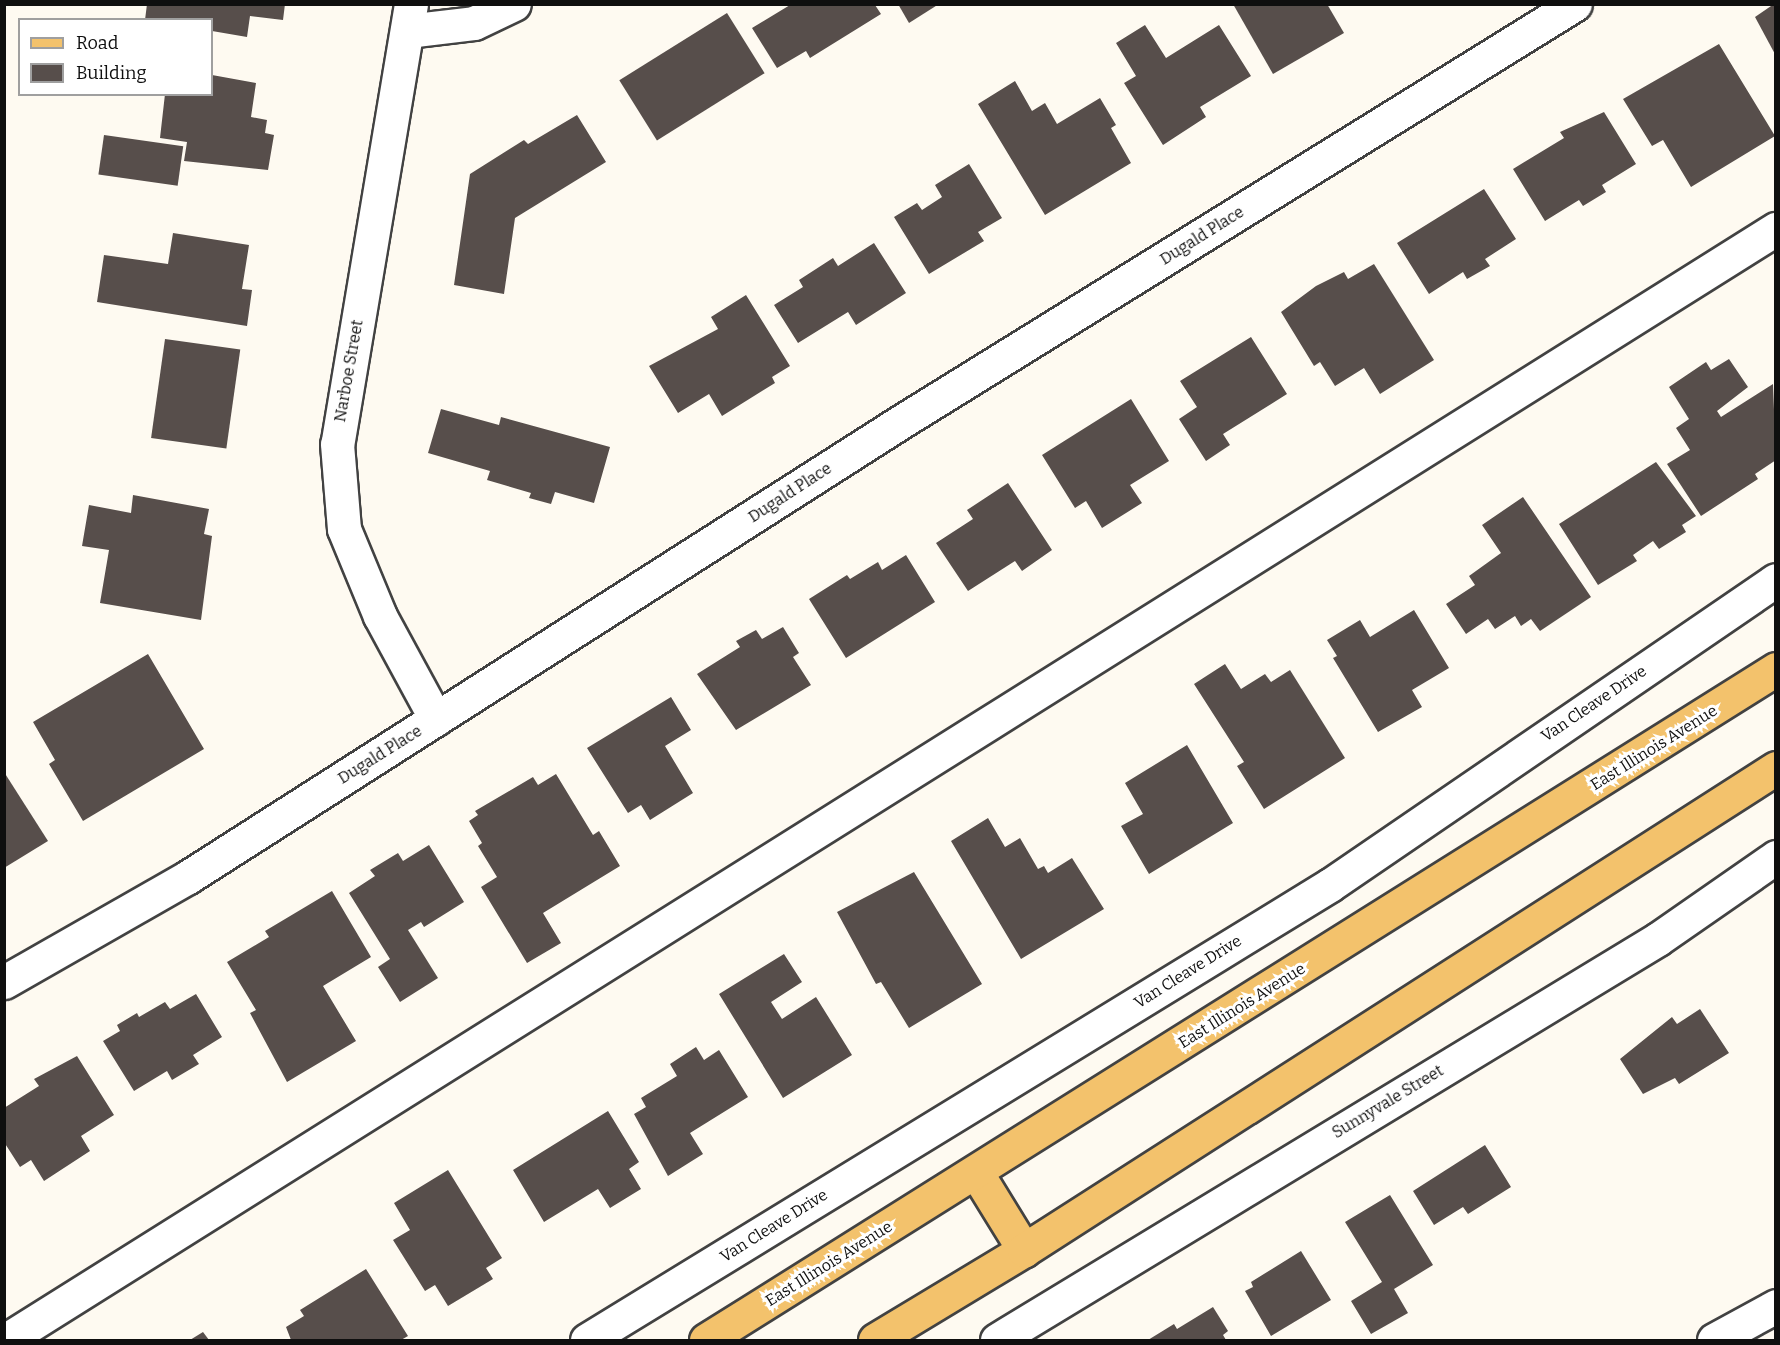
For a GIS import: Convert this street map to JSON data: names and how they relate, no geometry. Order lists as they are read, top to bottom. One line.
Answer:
{"streets":{"main road":["East Illinois Avenue"],"street":["Dugald Place","Narboe Street","Van Cleave Drive","Sunnyvale Street"]},"crossings":[["Dugald Place","Narboe Street"]],"legend":["Road","Building"]}
